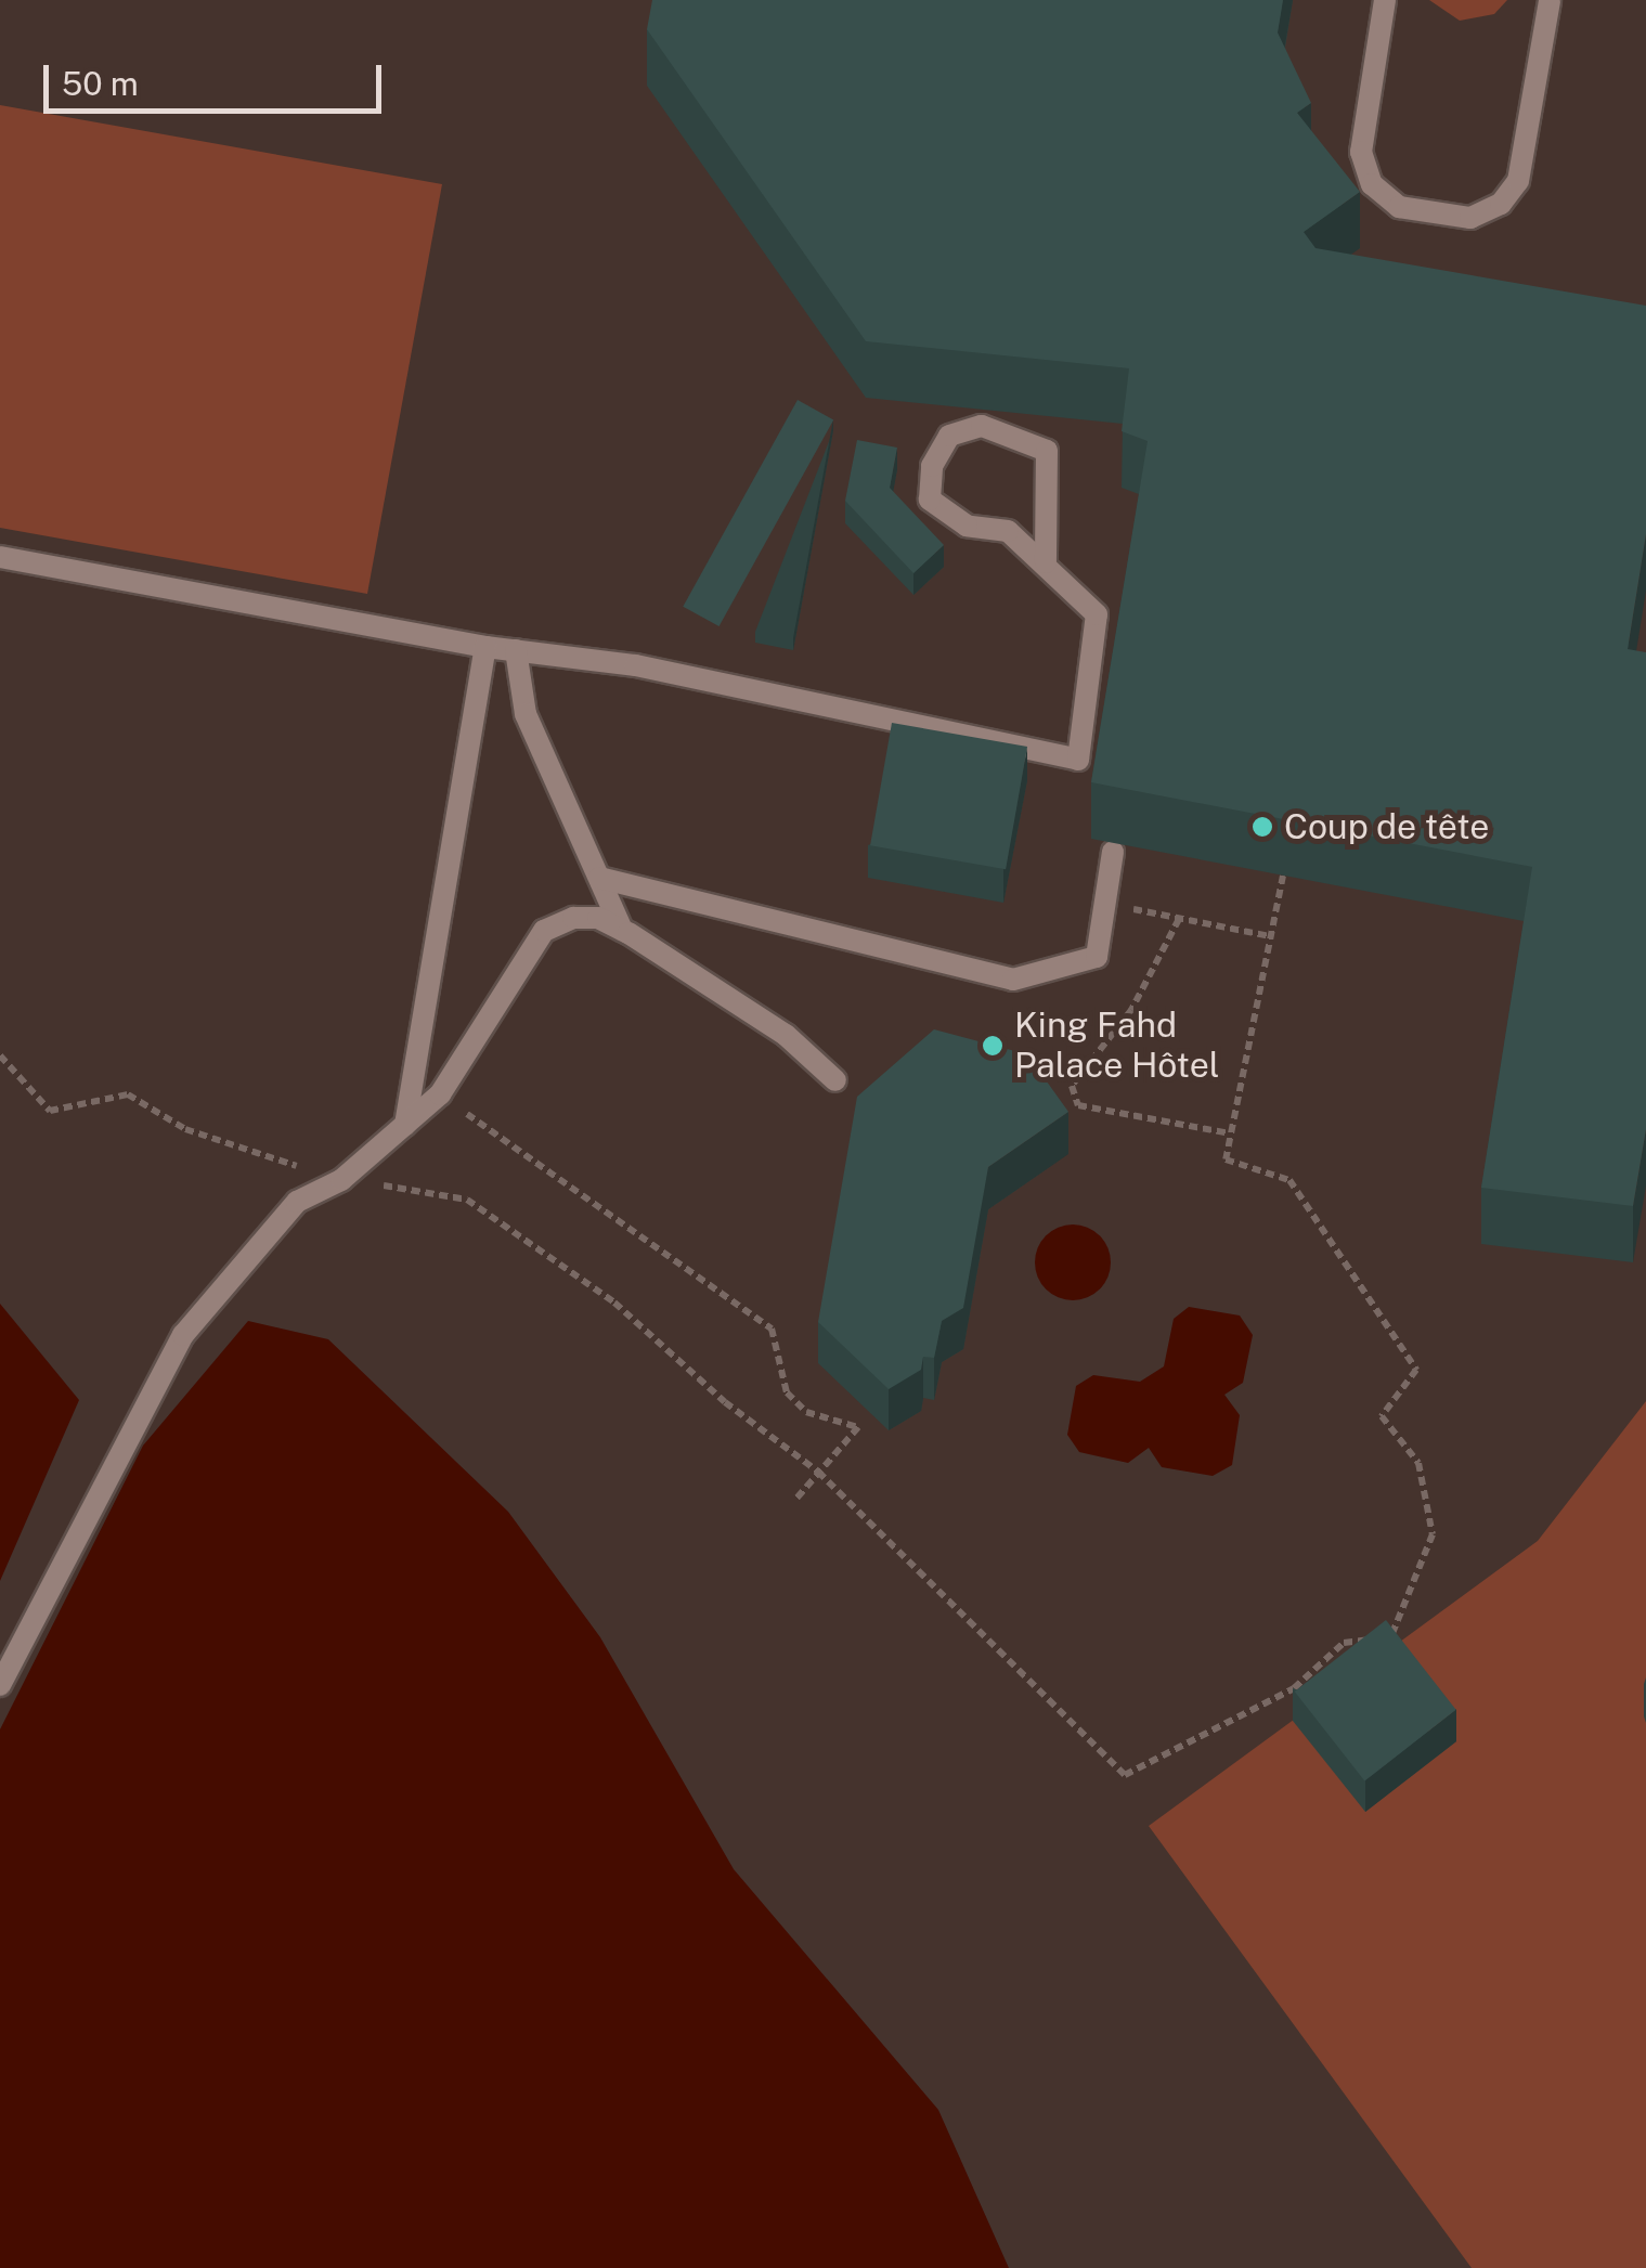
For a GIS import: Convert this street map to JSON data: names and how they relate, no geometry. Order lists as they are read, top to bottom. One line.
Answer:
{"places":["Coup de tête","King Fahd Palace Hôtel"],"scale_bar":"50 m"}
